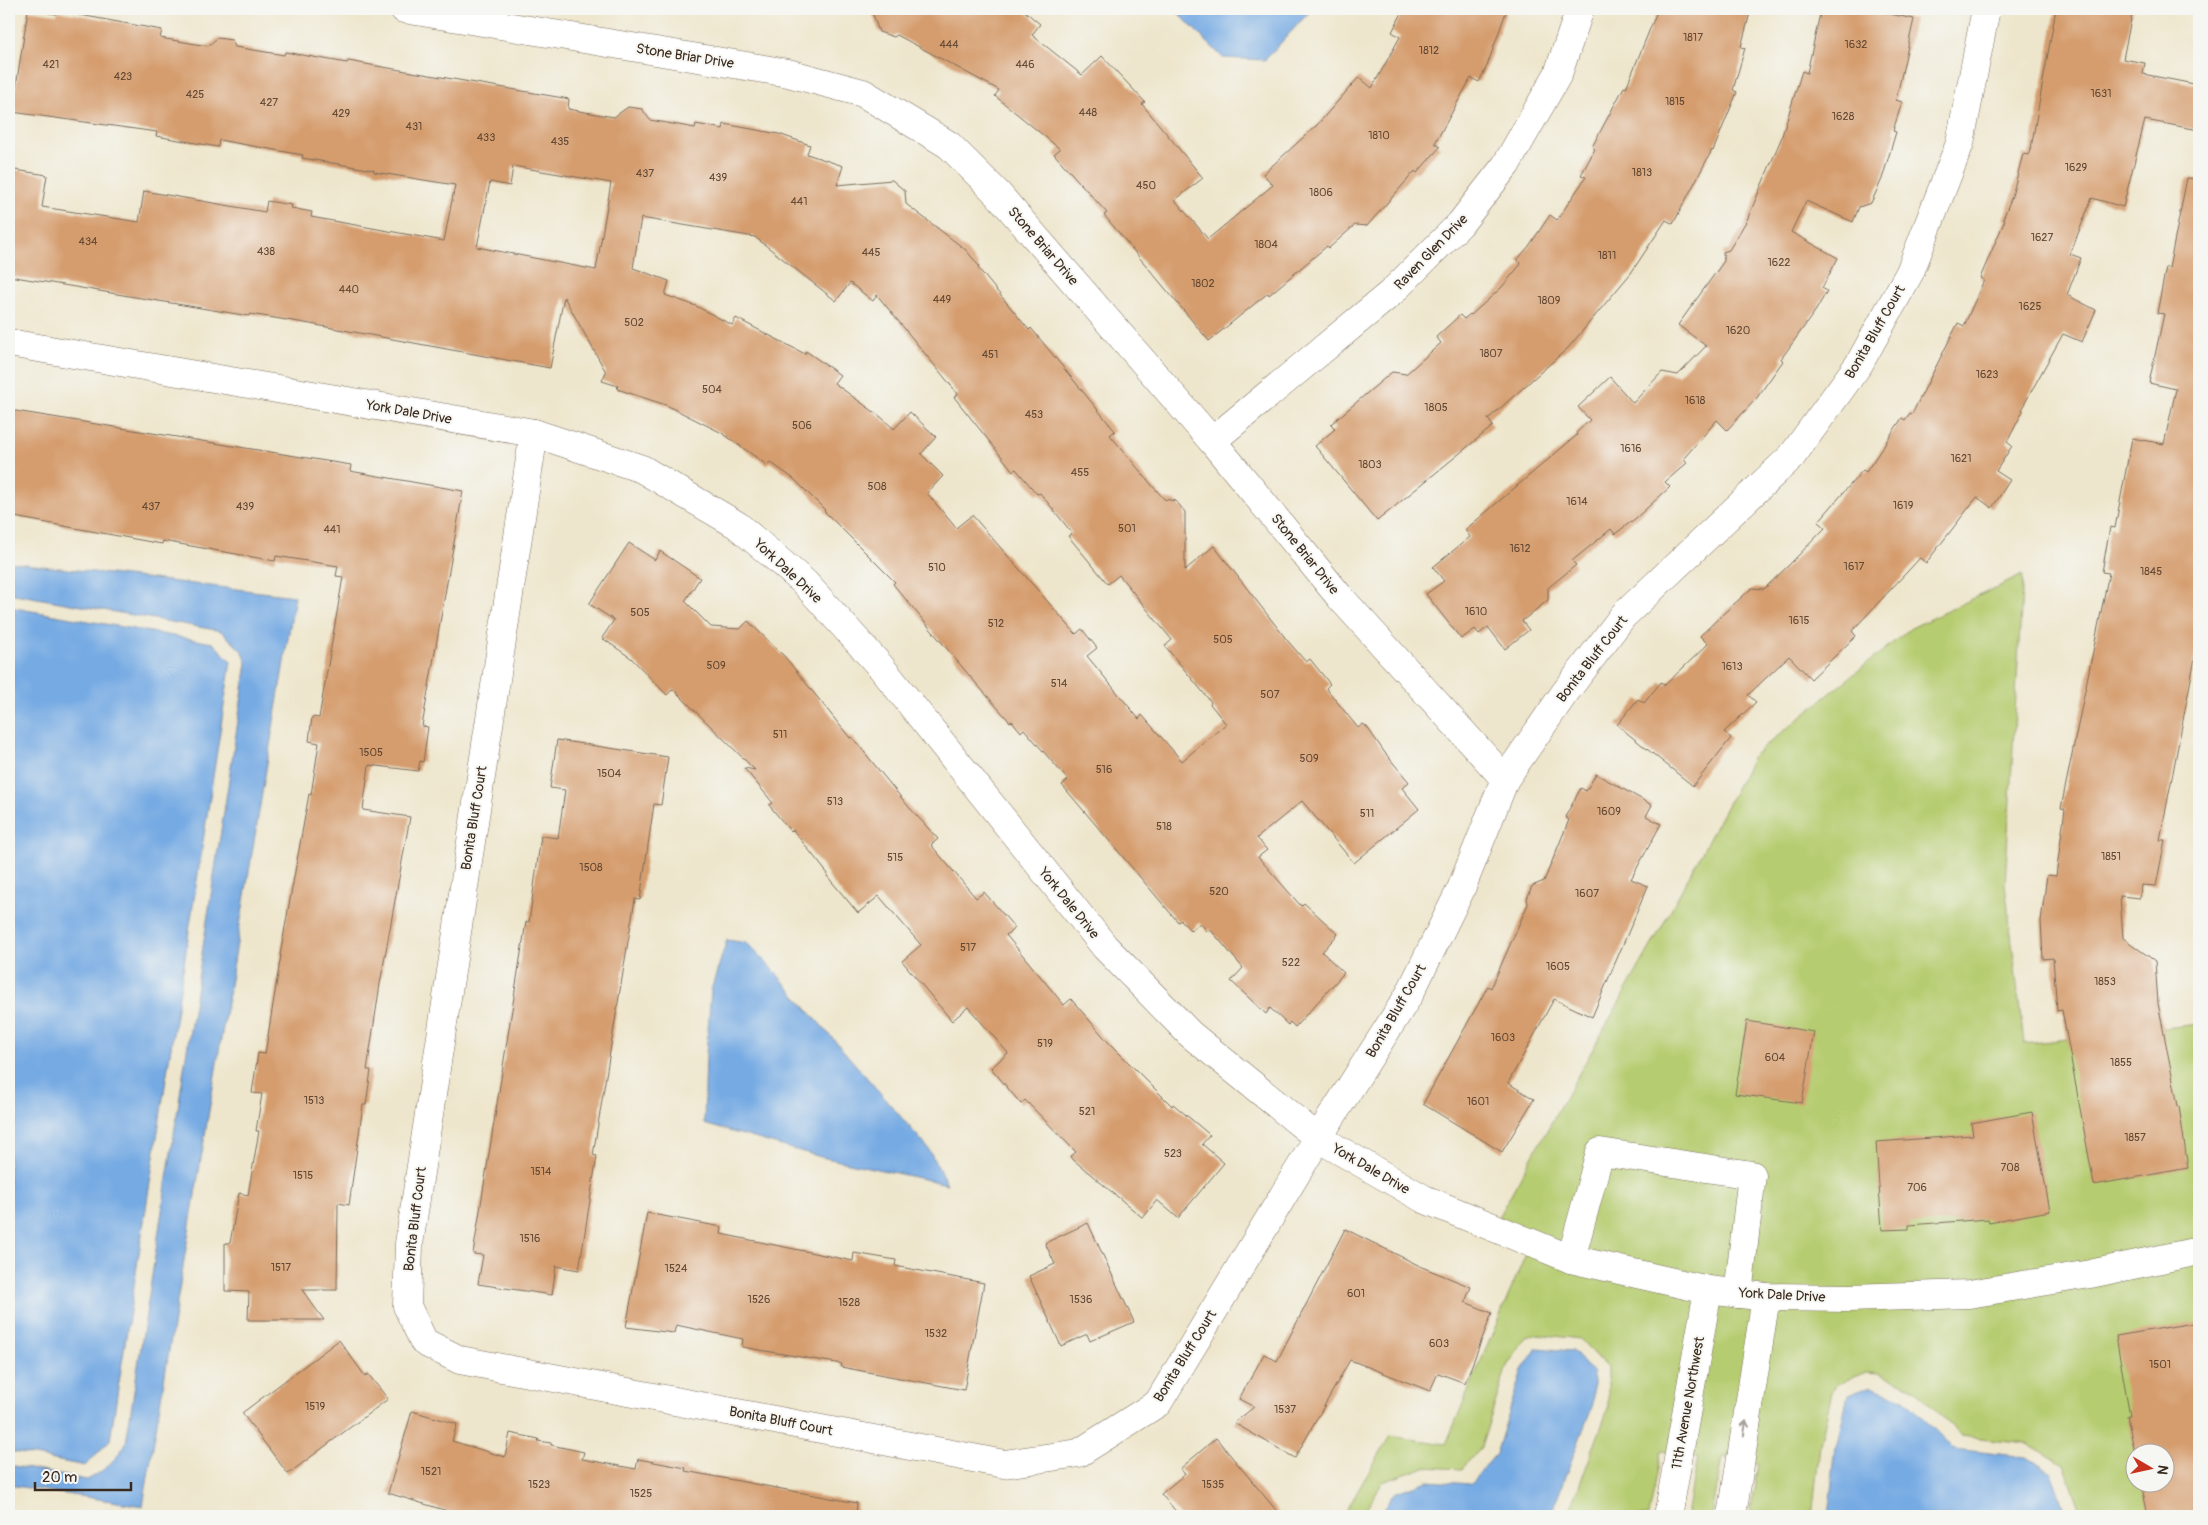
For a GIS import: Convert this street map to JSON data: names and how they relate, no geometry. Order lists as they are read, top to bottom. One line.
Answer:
{"streets":{"street":["Stone Briar Drive","Raven Glen Drive","Bonita Bluff Court","York Dale Drive","11th Avenue Northwest"]},"crossings":[["Stone Briar Drive","Raven Glen Drive"],["Stone Briar Drive","Bonita Bluff Court"],["Bonita Bluff Court","York Dale Drive"],["York Dale Drive","11th Avenue Northwest"]],"house_numbers":["1817","444","1632","1812","421","446","423","1631","425","1815","427","448","429","1628","431","1810","433","435","1629","1813","437","439","450","1806","441","1627","434","1804","438","445","1811","1622","1802","440","449","1809","1625","502","1620","1807","451","1623","504","1618","1805","453","506","1616","1621","1803","455","508","1614","1619","437","439","501","441","1612","1617","510","1845","1610","505","1615","512","505","509","1613","514","507","511","1505","509","516","1504","513","1609","511","518","1851","515","1508","520","1607","517","522","1605","1853","1603","519","604","1855","1513","1601","521","1857","523","708","1514","1515","706","1516","1517","1524","601","1526","1536","1528","1532","603","1501","1519","1537","1521","1523","1535","1525"],"scale_bar":"20 m","north":"right"}
